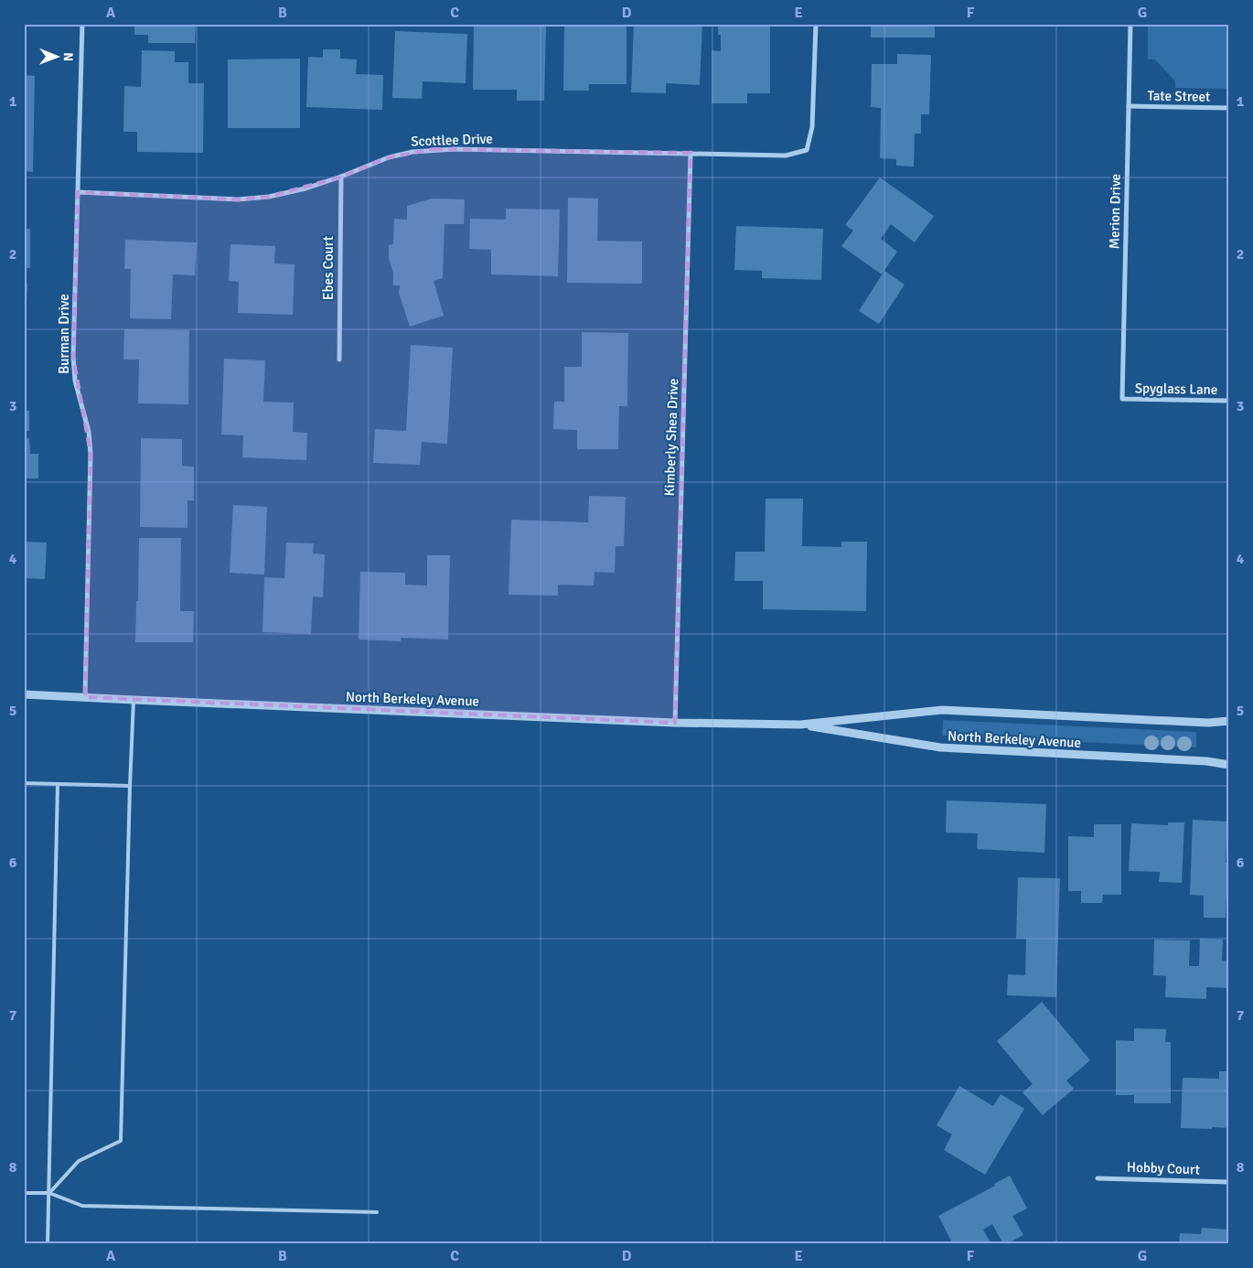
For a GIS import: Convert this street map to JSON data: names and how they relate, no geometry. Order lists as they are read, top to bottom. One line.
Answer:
{"streets":{"street":["Tate Street","Scottlee Drive","Merion Drive","Ebes Court","Burman Drive","Spyglass Lane","Kimberly Shea Drive","North Berkeley Avenue","Hobby Court"]},"crossings":[["Tate Street","Merion Drive"],["Scottlee Drive","Ebes Court"],["Scottlee Drive","Burman Drive"],["Scottlee Drive","Kimberly Shea Drive"],["Merion Drive","Spyglass Lane"],["Burman Drive","North Berkeley Avenue"],["Kimberly Shea Drive","North Berkeley Avenue"]],"north":"right","grid":{"columns":["A","B","C","D","E","F","G"],"rows":["1","2","3","4","5","6","7","8"]}}
